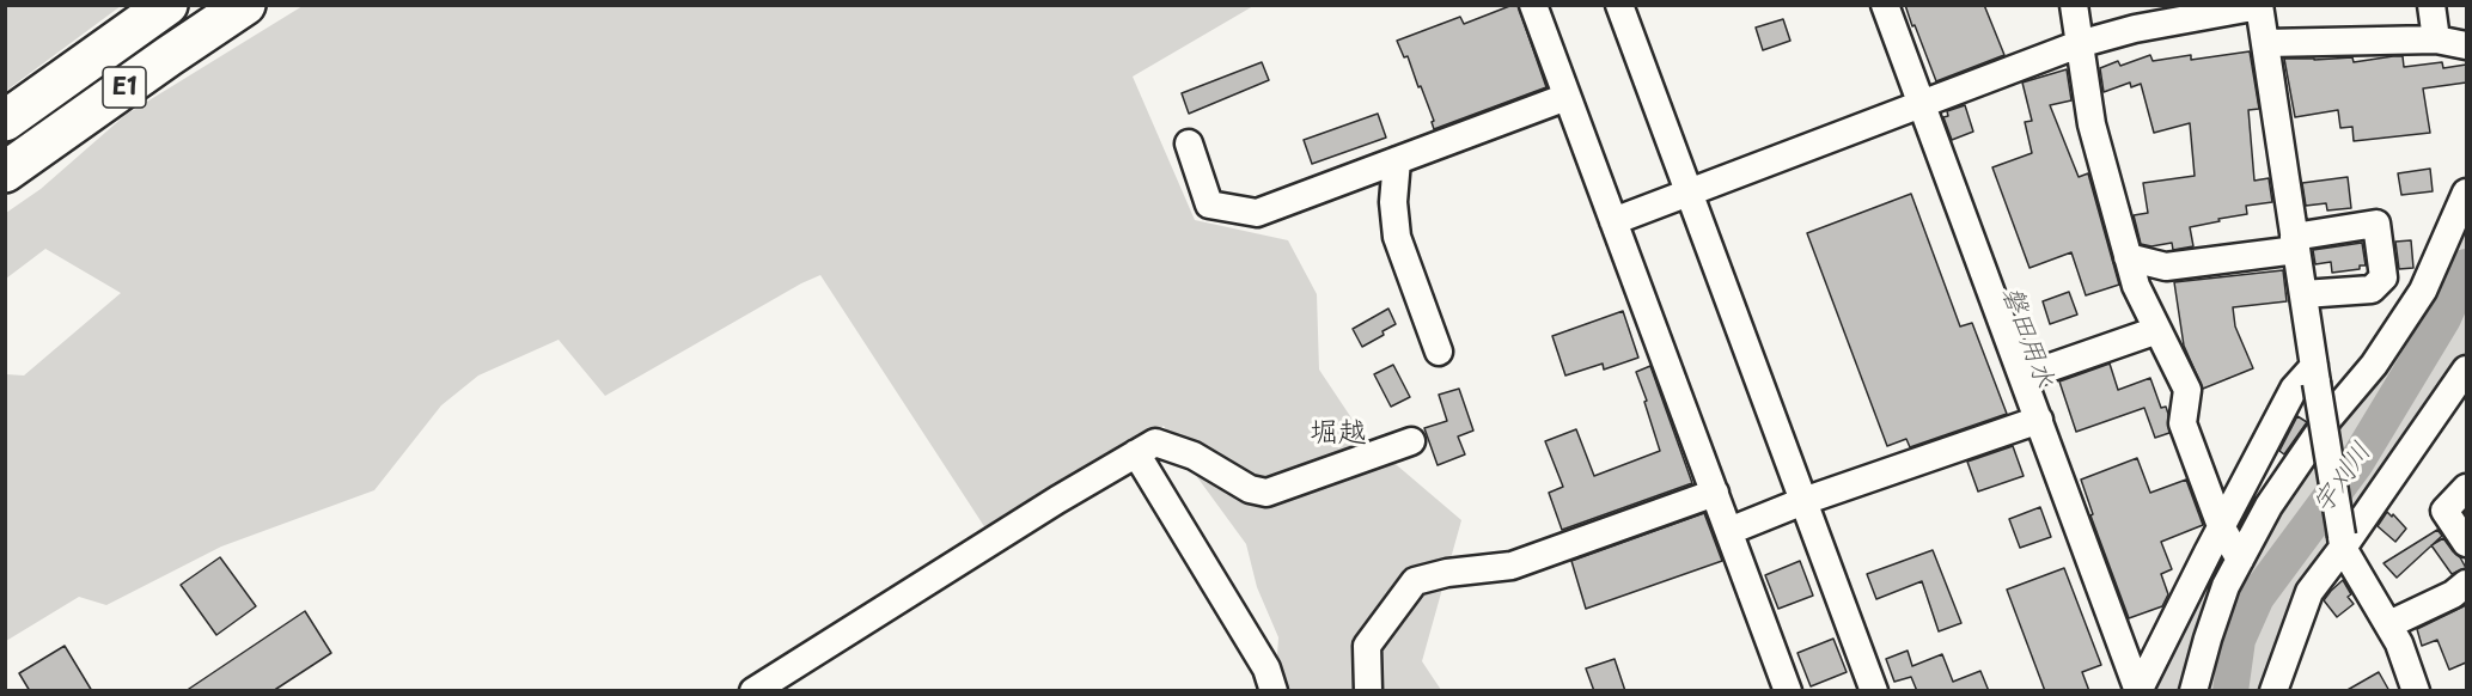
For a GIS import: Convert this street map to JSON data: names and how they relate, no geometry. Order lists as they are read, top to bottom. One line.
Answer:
{"streets":{"highway":["E1"]},"districts":["堀越"],"water":["磐田用水","宇刈川"]}
